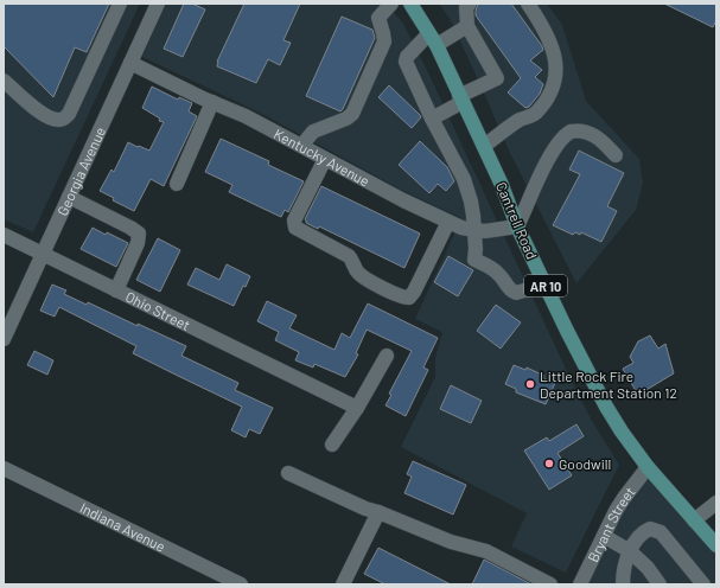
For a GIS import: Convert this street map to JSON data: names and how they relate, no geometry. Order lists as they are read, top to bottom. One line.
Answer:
{"streets":{"main road":["Cantrell Road","AR 10"],"street":["Kentucky Avenue","Georgia Avenue","Ohio Street","Bryant Street","Indiana Avenue"]},"crossings":[["Kentucky Avenue","Georgia Avenue"],["Kentucky Avenue","Cantrell Road"],["Georgia Avenue","Ohio Street"],["Cantrell Road","Bryant Street"]],"places":["Little Rock Fire Department Station 12","Goodwill"]}
